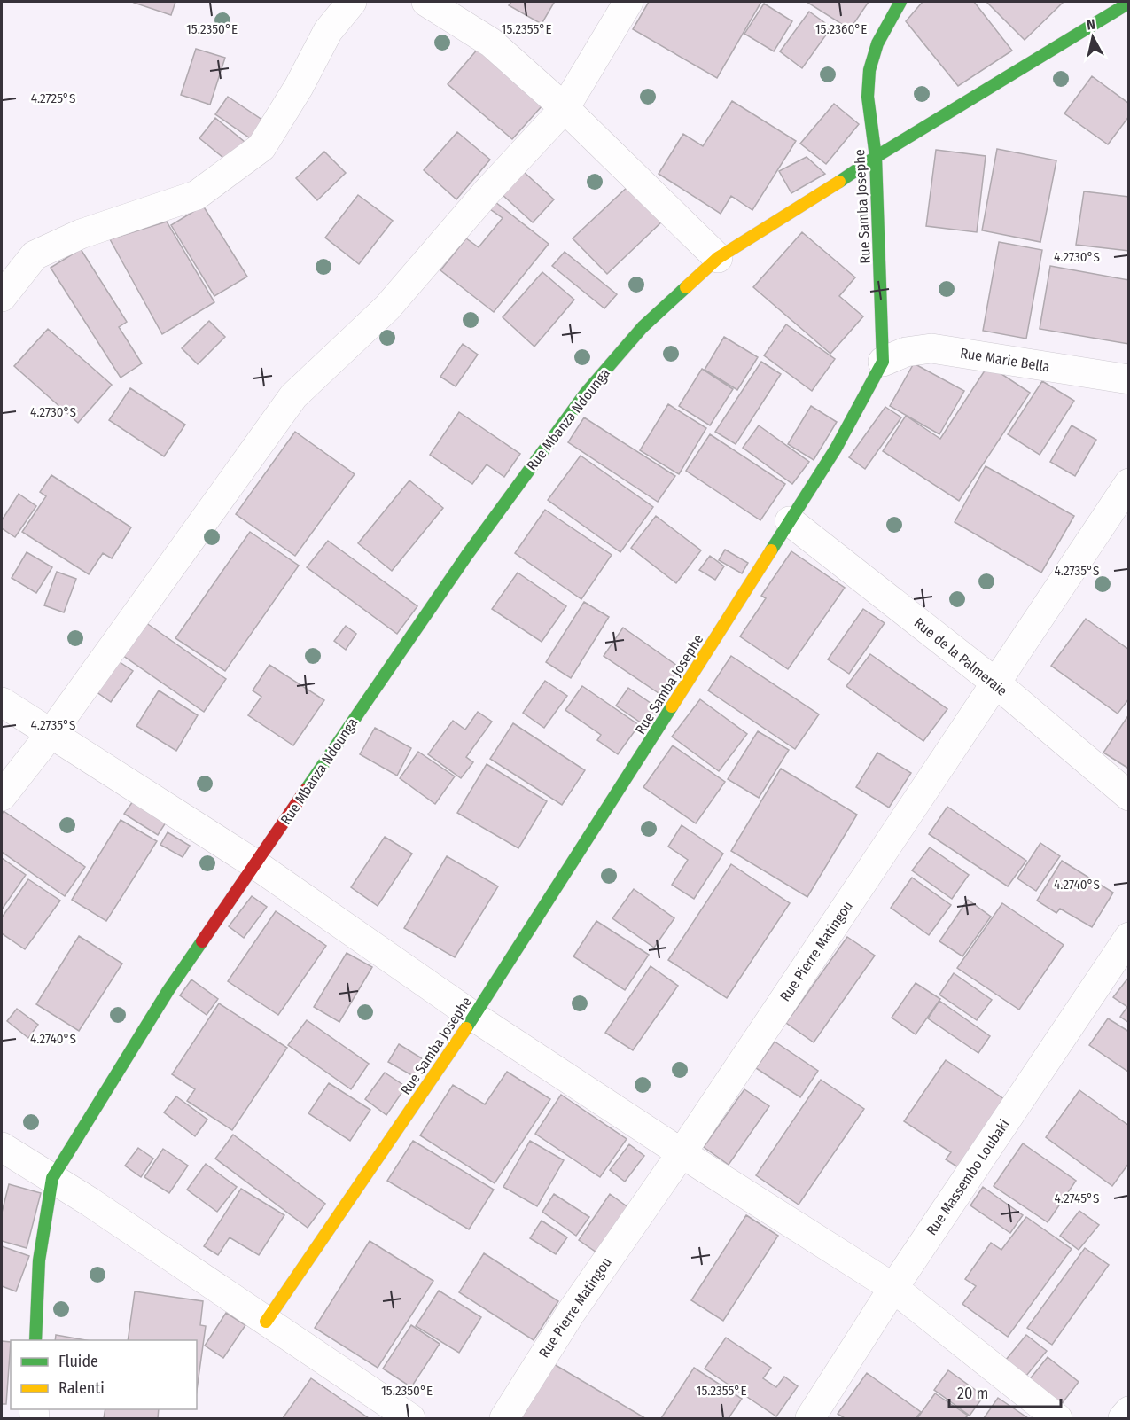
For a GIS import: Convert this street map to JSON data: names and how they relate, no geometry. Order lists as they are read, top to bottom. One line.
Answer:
{"streets":{"street":["Rue Samba Josephe","Rue Marie Bella","Rue Mbanza Ndounga","Rue de la Palmeraie","Rue Pierre Matingou","Rue Massembo Loubaki"]},"crossings":[["Rue Samba Josephe","Rue Marie Bella"],["Rue Samba Josephe","Rue Mbanza Ndounga"],["Rue Samba Josephe","Rue de la Palmeraie"],["Rue de la Palmeraie","Rue Pierre Matingou"]],"legend":["Fluide","Ralenti"],"scale_bar":"20 m","north":"top","coordinates":["15.2350°E","15.2355°E","15.2360°E","4.2725°S","4.2730°S","4.2735°S","4.2740°S","4.2745°S"]}
